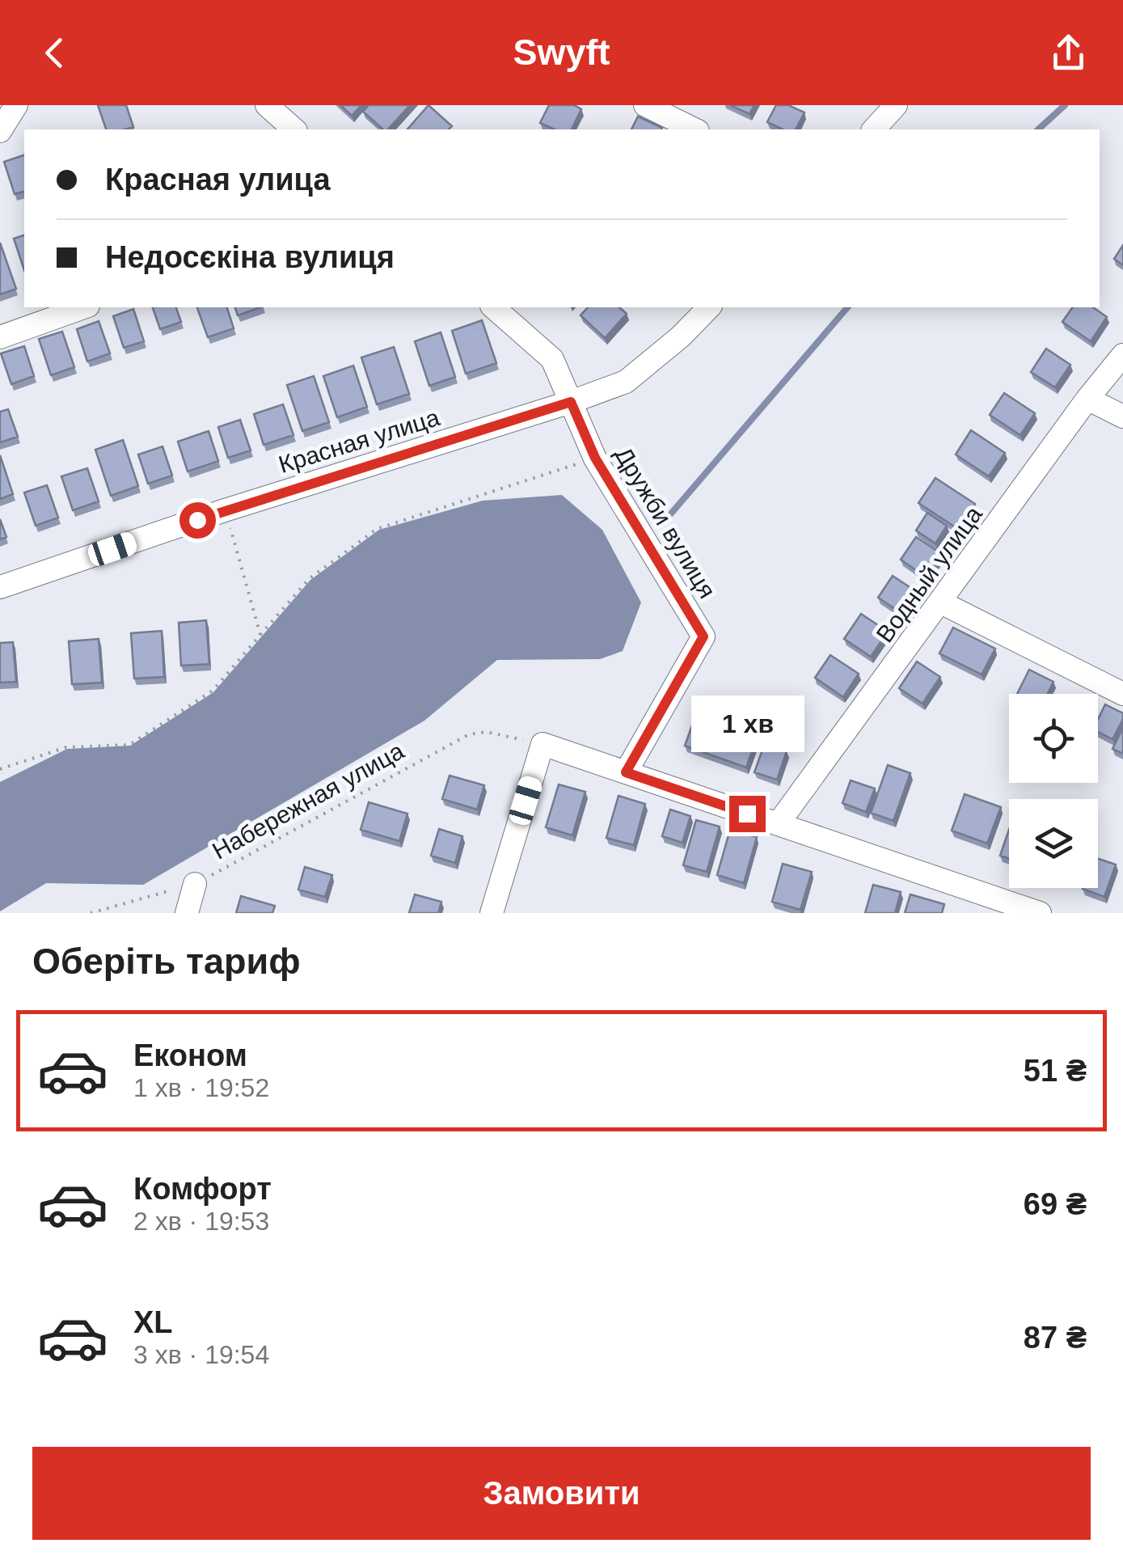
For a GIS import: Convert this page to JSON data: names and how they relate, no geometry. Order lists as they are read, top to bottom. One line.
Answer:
{"streets":{"street":["Красная улица","Дружби вулиця","Водный улица"],"path":["Набережная улица"]},"crossings":[["Красная улица","Дружби вулиця"]],"page":{"header":"Swyft","banner":["Красная улица","Недосєкіна вулиця"],"bubble":"1 хв","heading":"Оберіть тариф","list":[{"name":"Економ","note":"1 хв · 19:52","value":"51 ₴"},{"name":"Комфорт","note":"2 хв · 19:53","value":"69 ₴"},{"name":"XL","note":"3 хв · 19:54","value":"87 ₴"}],"buttons":"Замовити"}}
